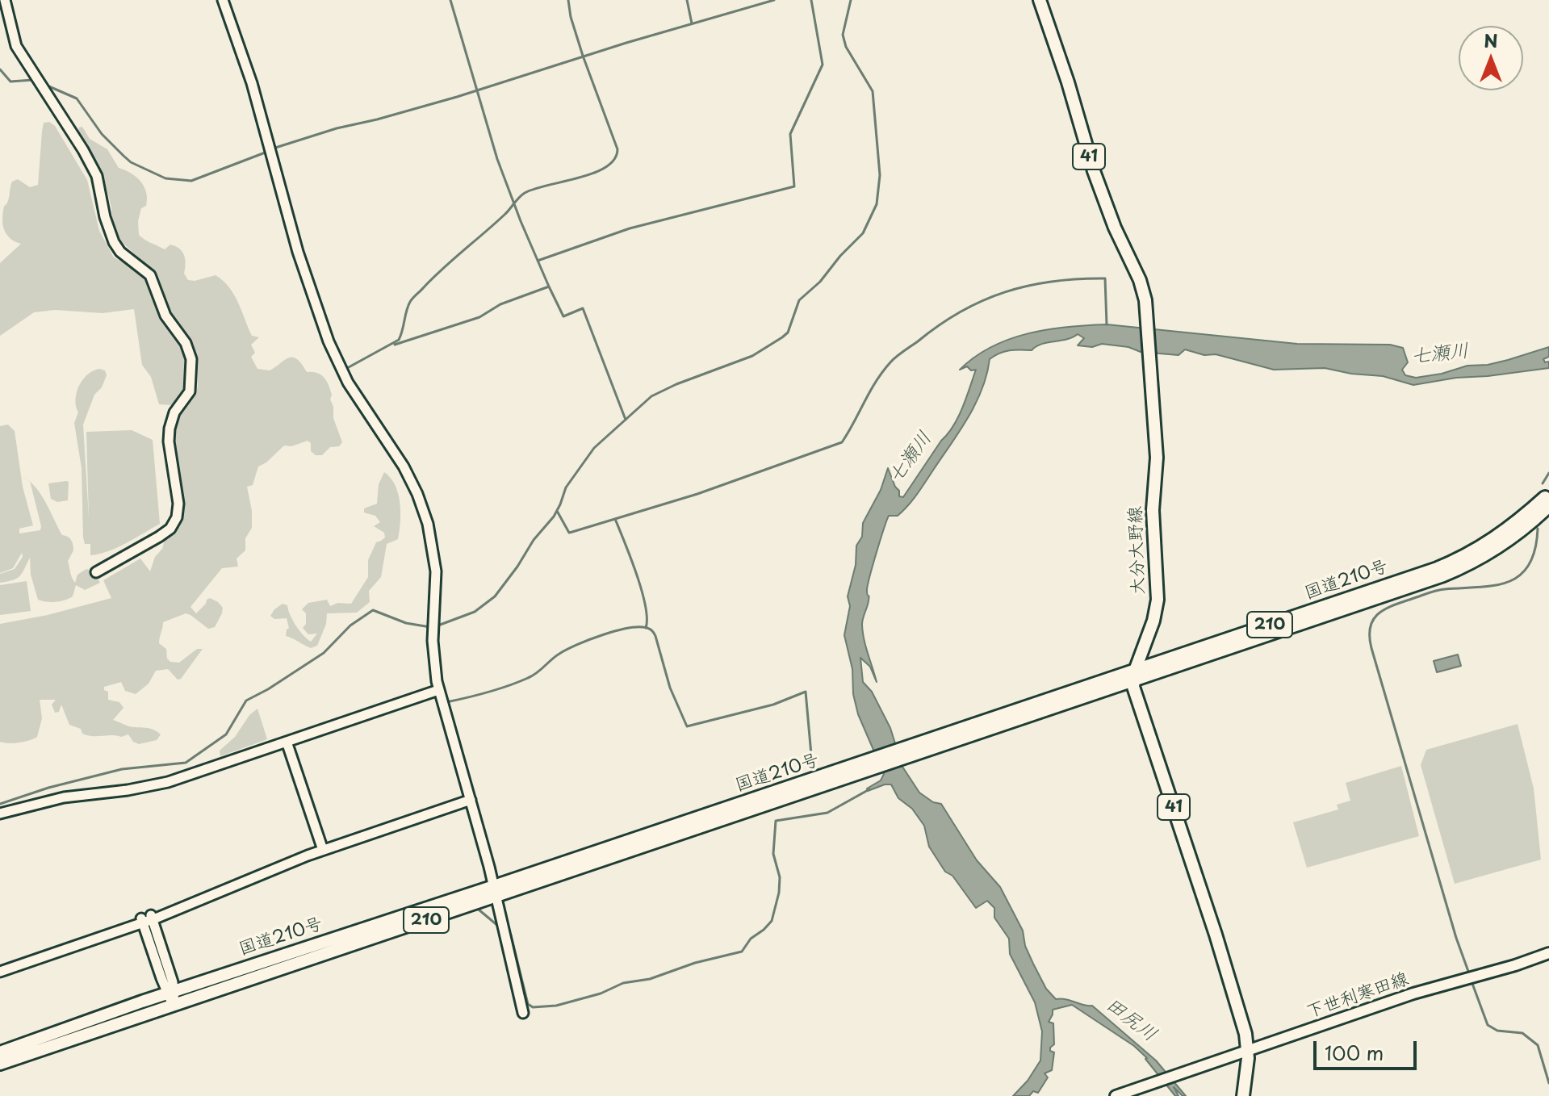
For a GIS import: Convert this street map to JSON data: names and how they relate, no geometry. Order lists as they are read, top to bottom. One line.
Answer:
{"streets":{"main road":["41","大分大野線","国道210号","210","下世利寒田線"]},"crossings":[["41","大分大野線"],["41","国道210号"],["41","下世利寒田線"],["大分大野線","国道210号"]],"water":["七瀬川","田尻川"],"scale_bar":"100 m","north":"top"}
